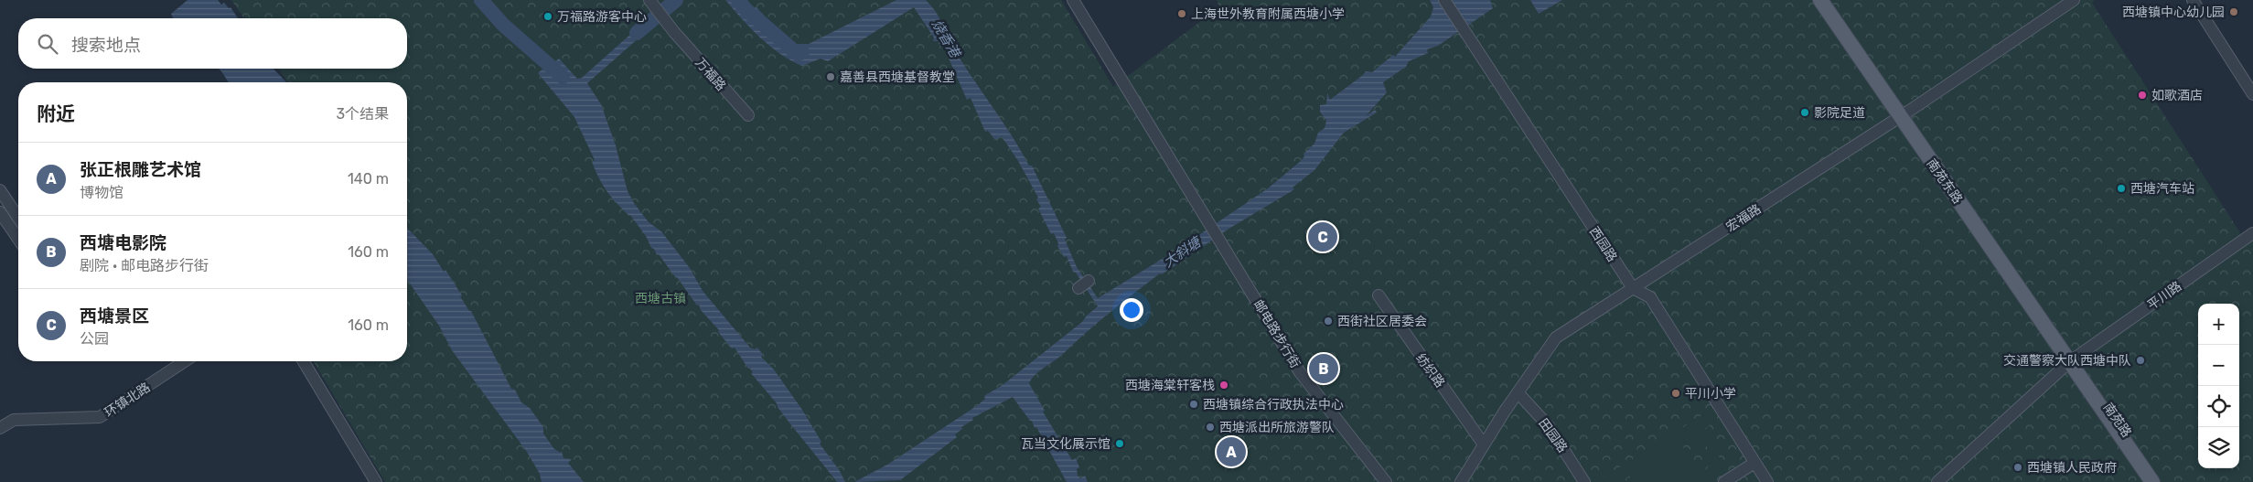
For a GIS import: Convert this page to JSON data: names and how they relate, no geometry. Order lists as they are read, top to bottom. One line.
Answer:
{"streets":{"main road":["南苑东路","南苑路"],"street":["万福路","宏福路","西园路","平川路","邮电路步行街","纺织路","环镇北路","田园路"]},"crossings":[["南苑东路","宏福路"],["南苑东路","平川路"],["南苑东路","南苑路"],["宏福路","西园路"],["宏福路","纺织路"],["宏福路","田园路"],["平川路","南苑路"]],"water":["烧香港","大斜塘"],"parks":["西塘古镇"],"places":["西塘镇中心幼儿园","上海世外教育附属西塘小学","万福路游客中心","嘉善县西塘基督教堂","如歌酒店","影院足道","西塘汽车站","西街社区居委会","交通警察大队西塘中队","西塘海棠轩客栈","平川小学","西塘镇综合行政执法中心","西塘派出所旅游警队","瓦当文化展示馆","西塘镇人民政府"],"page":{"search":"搜索地点","heading":["附近","3个结果"],"list":[{"mark":"A","name":"张正根雕艺术馆","note":"博物馆","value":"140 m"},{"mark":"B","name":"西塘电影院","note":"剧院 · 邮电路步行街","value":"160 m"},{"mark":"C","name":"西塘景区","note":"公园","value":"160 m"}],"pins":["C","B","A"],"map_buttons":["+","−"]}}
